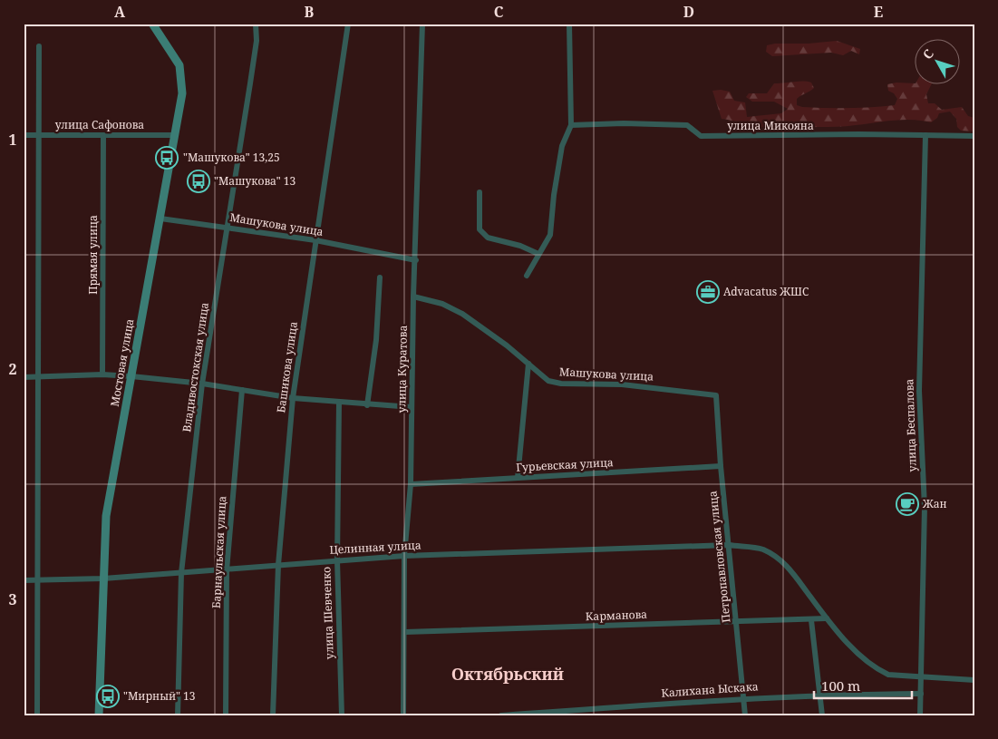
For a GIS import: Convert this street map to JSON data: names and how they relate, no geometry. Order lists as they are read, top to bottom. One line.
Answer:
{"streets":{"street":["улица Сафонова","улица Микояна","Машукова улица","Прямая улица","Мостовая улица","Владивостокская улица","Башикова улица","улица Куратова","улица Беспалова","Гурьевская улица","Целинная улица","Барнаульская улица","Петропавловская улица","улица Шевченко","Карманова","Калихана Ыскака"]},"crossings":[["улица Сафонова","Прямая улица"],["улица Сафонова","Мостовая улица"],["улица Микояна","улица Беспалова"],["Машукова улица","Мостовая улица"],["Машукова улица","Владивостокская улица"],["Машукова улица","Башикова улица"],["Машукова улица","улица Куратова"],["Машукова улица","Петропавловская улица"],["Мостовая улица","Целинная улица"],["Владивостокская улица","Целинная улица"],["Башикова улица","Целинная улица"],["улица Куратова","Гурьевская улица"],["улица Куратова","Целинная улица"],["улица Куратова","Карманова"],["улица Беспалова","Целинная улица"],["улица Беспалова","Калихана Ыскака"],["Гурьевская улица","Петропавловская улица"],["Целинная улица","Барнаульская улица"],["Целинная улица","Петропавловская улица"],["Целинная улица","улица Шевченко"],["Целинная улица","Карманова"],["Петропавловская улица","Карманова"],["Петропавловская улица","Калихана Ыскака"]],"districts":["Октябрьский"],"places":{"bus stop":["\"Машукова\" 13,25","\"Машукова\" 13","\"Мирный\" 13"],"office":["Advacatus ЖШС"],"cafe":["Жан"]},"scale_bar":"100 m","north":"top left","grid":{"columns":["A","B","C","D","E"],"rows":["1","2","3"]}}
